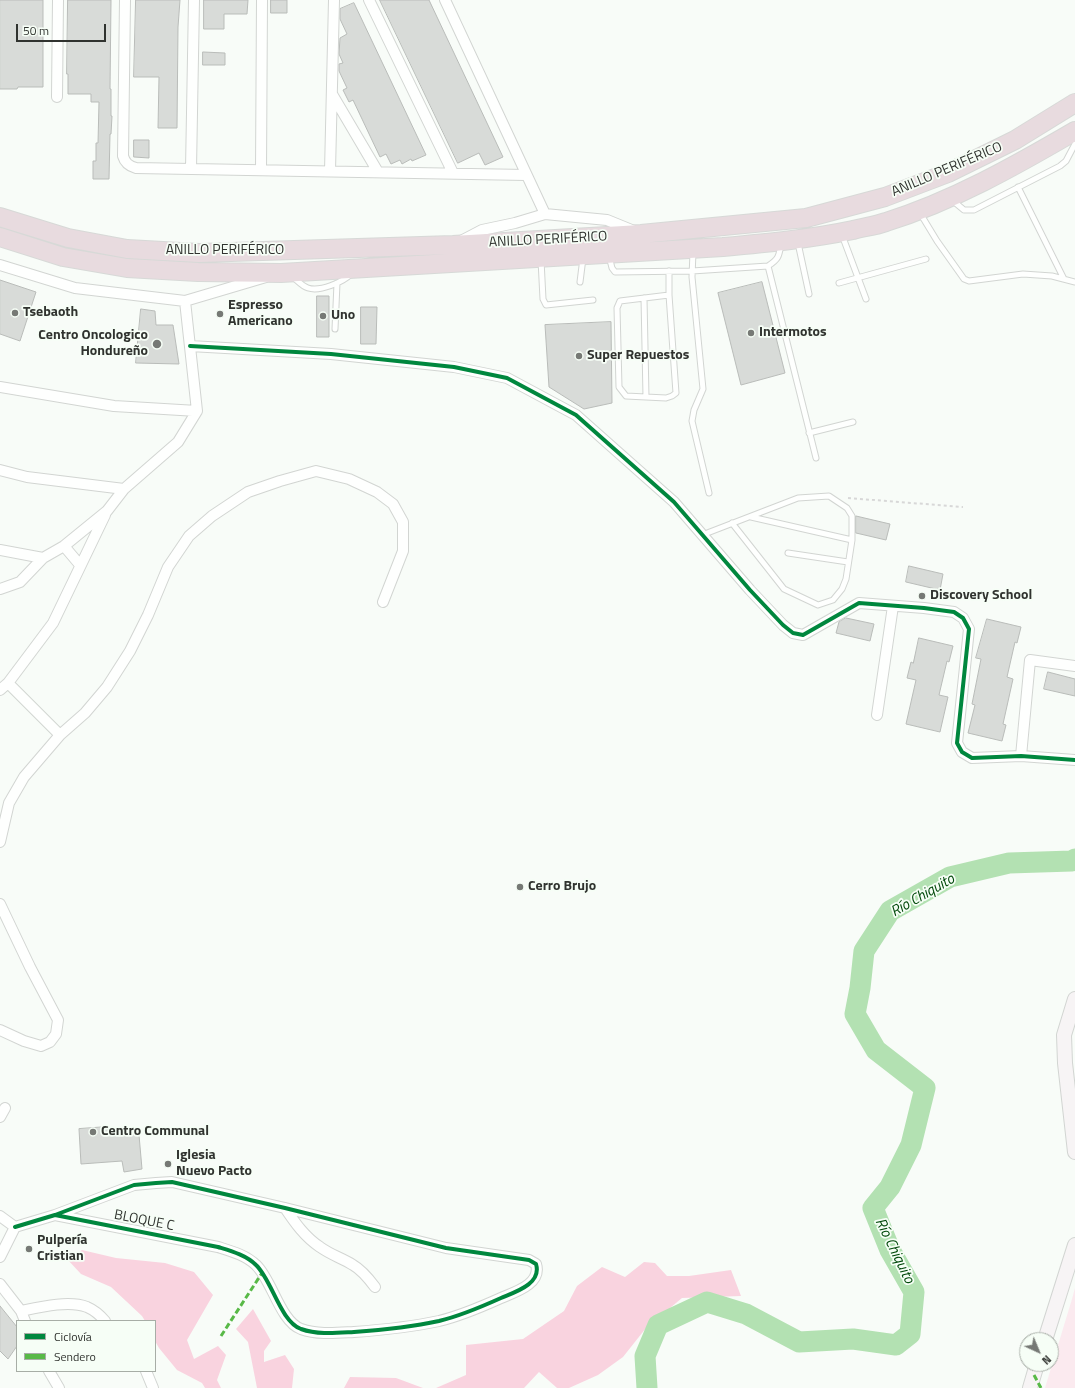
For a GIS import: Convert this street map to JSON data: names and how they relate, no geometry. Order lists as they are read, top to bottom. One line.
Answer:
{"streets":{"highway":["ANILLO PERIFÉRICO"],"street":["BLOQUE C"]},"water":["Río Chiquito"],"places":["Tsebaoth","Espresso Americano","Uno","Intermotos","Centro Oncologico Hondureño","Super Repuestos","Discovery School","Cerro Brujo","Centro Communal","Iglesia Nuevo Pacto","Pulpería Cristian"],"legend":["Ciclovía","Sendero"],"scale_bar":"50 m","north":"bottom right"}
